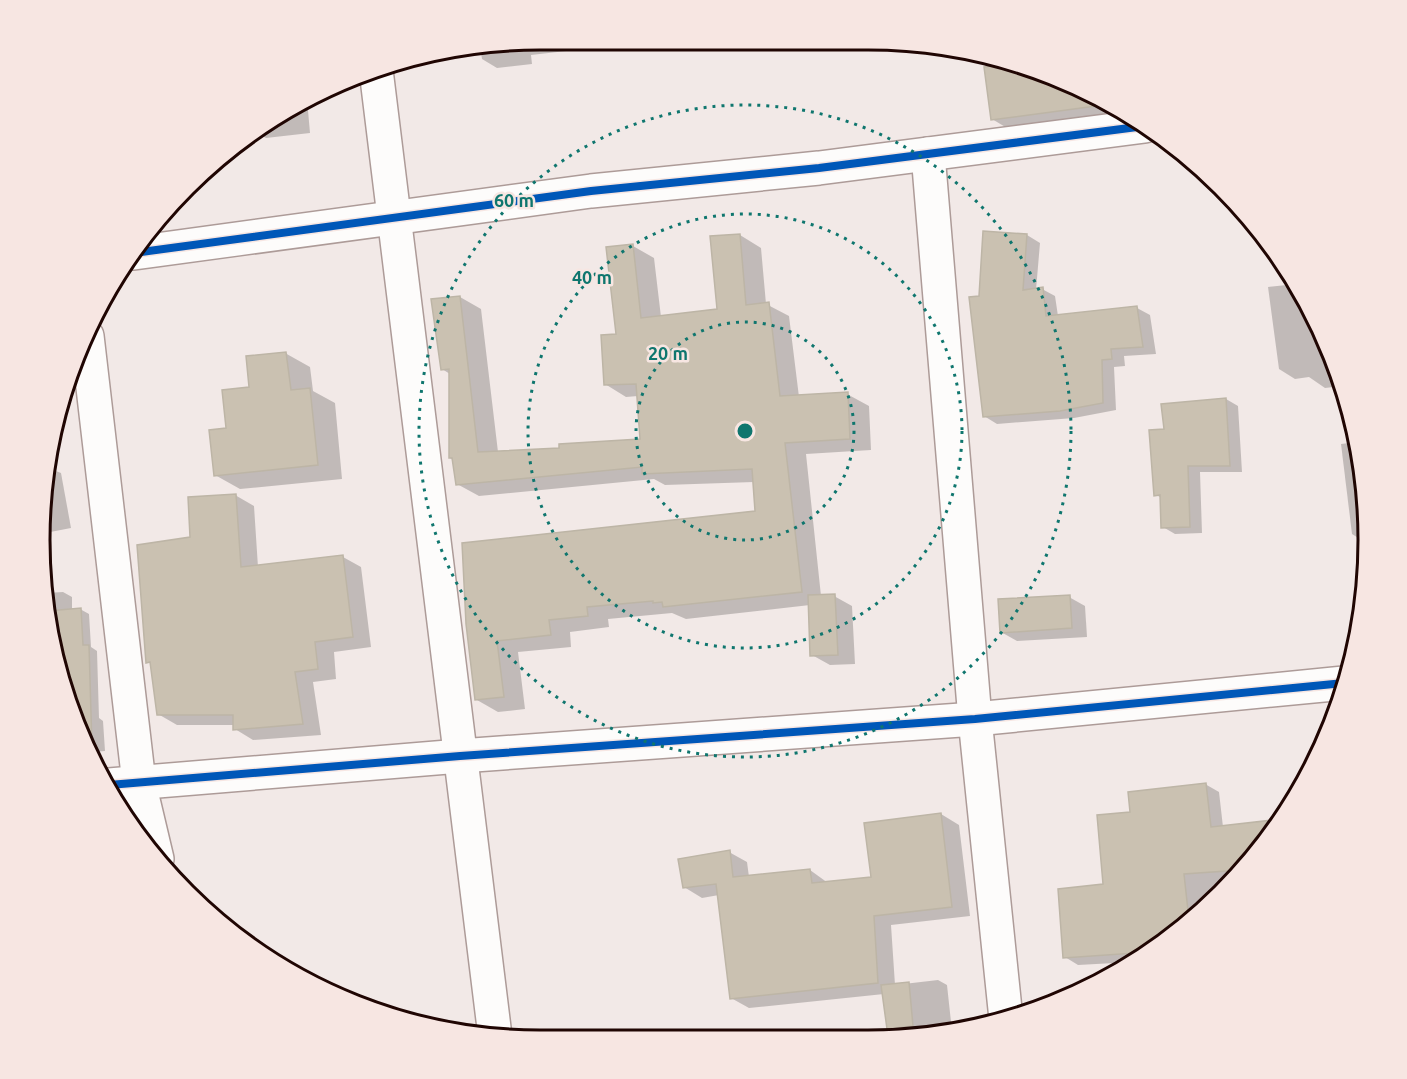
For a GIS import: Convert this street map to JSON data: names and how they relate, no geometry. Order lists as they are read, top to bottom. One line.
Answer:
{"rings":["60 m","40 m","20 m"]}
